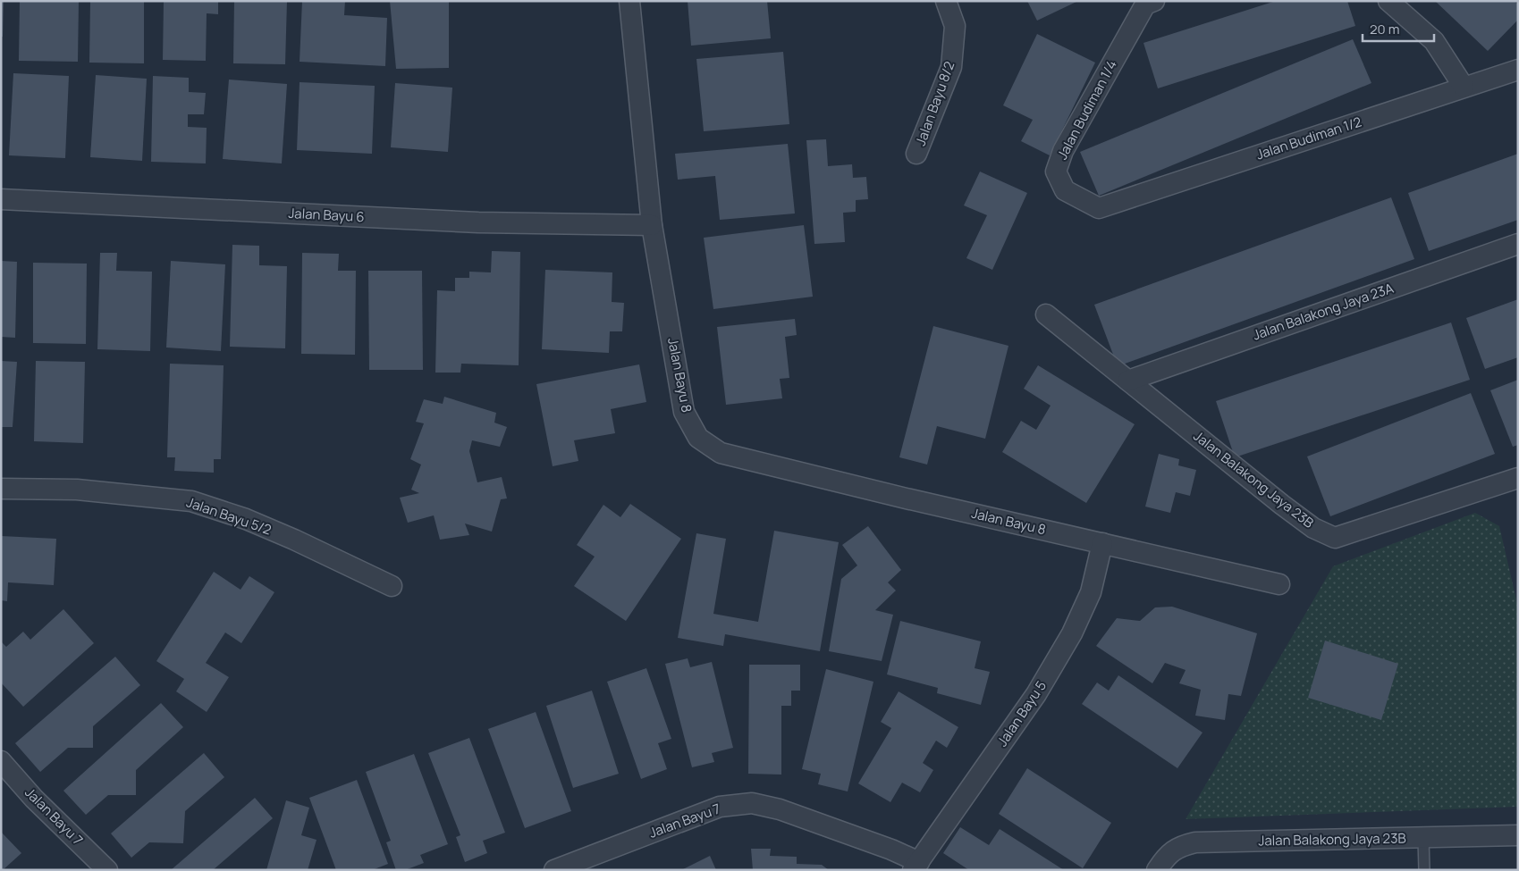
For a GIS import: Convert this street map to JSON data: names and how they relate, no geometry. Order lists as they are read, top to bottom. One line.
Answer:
{"streets":{"street":["Jalan Bayu 8/2","Jalan Budiman 1/4","Jalan Budiman 1/2","Jalan Bayu 6","Jalan Balakong Jaya 23A","Jalan Bayu 8","Jalan Balakong Jaya 23B","Jalan Bayu 5/2","Jalan Bayu 5","Jalan Bayu 7"]},"crossings":[["Jalan Budiman 1/4","Jalan Budiman 1/2"],["Jalan Bayu 6","Jalan Bayu 8"],["Jalan Balakong Jaya 23A","Jalan Balakong Jaya 23B"],["Jalan Bayu 8","Jalan Bayu 5"],["Jalan Bayu 5","Jalan Bayu 7"]],"scale_bar":"20 m"}
